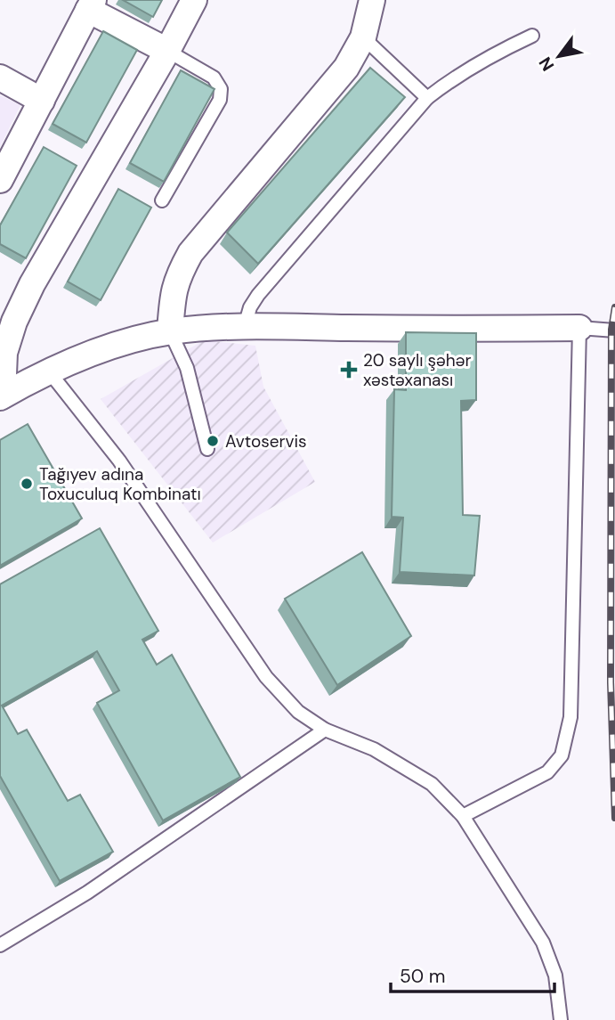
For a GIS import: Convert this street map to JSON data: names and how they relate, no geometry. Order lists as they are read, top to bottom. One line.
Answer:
{"places":{"health":["20 saylı şəhər xəstəxanası"],"other":["Avtoservis","Tağıyev adına Toxuculuq Kombinatı"]},"scale_bar":"50 m","north":"bottom left"}
